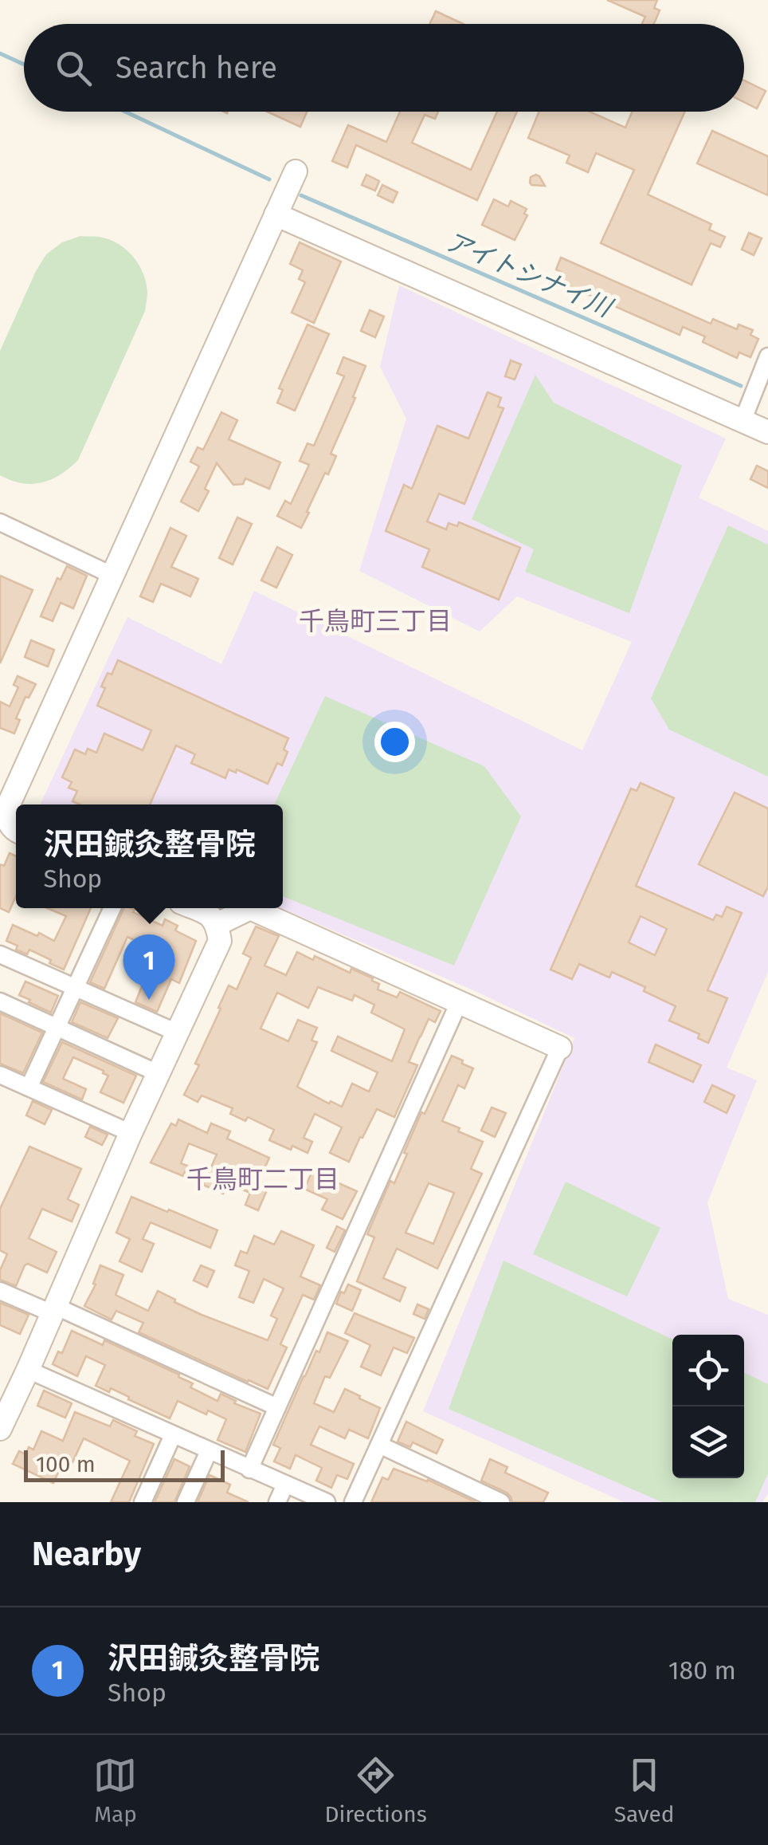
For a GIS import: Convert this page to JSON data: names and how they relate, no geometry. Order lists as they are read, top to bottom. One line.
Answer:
{"districts":["千鳥町三丁目","千鳥町二丁目"],"water":["アイトシナイ川"],"scale_bar":"100 m","page":{"search":"Search here","popup":["沢田鍼灸整骨院","Shop"],"pins":"1","scale":"100 m","heading":"Nearby","list":[{"mark":"1","name":"沢田鍼灸整骨院","note":"Shop","value":"180 m"}],"nav":["Map","Directions","Saved"]}}
